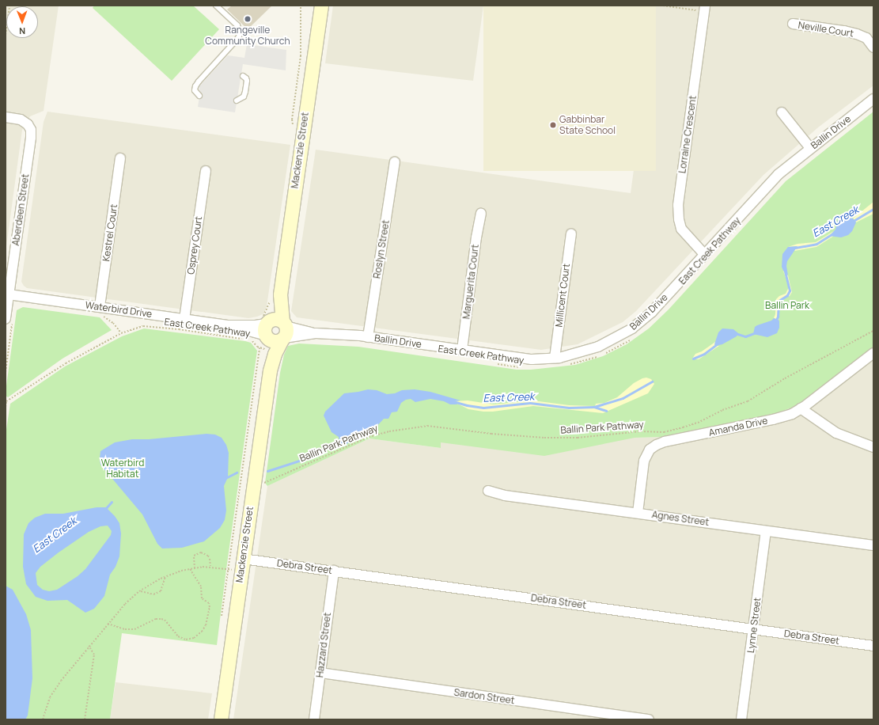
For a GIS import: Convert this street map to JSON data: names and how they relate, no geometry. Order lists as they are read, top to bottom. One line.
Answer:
{"streets":{"main road":["Mackenzie Street"],"street":["Neville Court","Ballin Drive","Lorraine Crescent","Aberdeen Street","Kestrel Court","Osprey Court","Roslyn Street","Marguerita Court","Millicent Court","Waterbird Drive","Amanda Drive","Agnes Street","Debra Street","Lynne Street","Hazzard Street","Sardon Street"],"path":["East Creek Pathway","Ballin Park Pathway"]},"crossings":[["Ballin Drive","Lorraine Crescent"],["Ballin Drive","Mackenzie Street"],["Ballin Drive","Roslyn Street"],["Ballin Drive","East Creek Pathway"],["Ballin Drive","Marguerita Court"],["Ballin Drive","Millicent Court"],["Ballin Drive","Waterbird Drive"],["Mackenzie Street","East Creek Pathway"],["Mackenzie Street","Waterbird Drive"],["Mackenzie Street","Debra Street"],["Aberdeen Street","Waterbird Drive"],["Kestrel Court","Waterbird Drive"],["Osprey Court","Waterbird Drive"],["East Creek Pathway","Waterbird Drive"],["Amanda Drive","Agnes Street"],["Agnes Street","Lynne Street"],["Debra Street","Lynne Street"],["Debra Street","Hazzard Street"],["Hazzard Street","Sardon Street"]],"water":["East Creek"],"parks":["Ballin Park","Waterbird Habitat"],"places":["Rangeville Community Church","Gabbinbar State School"],"north":"bottom"}
